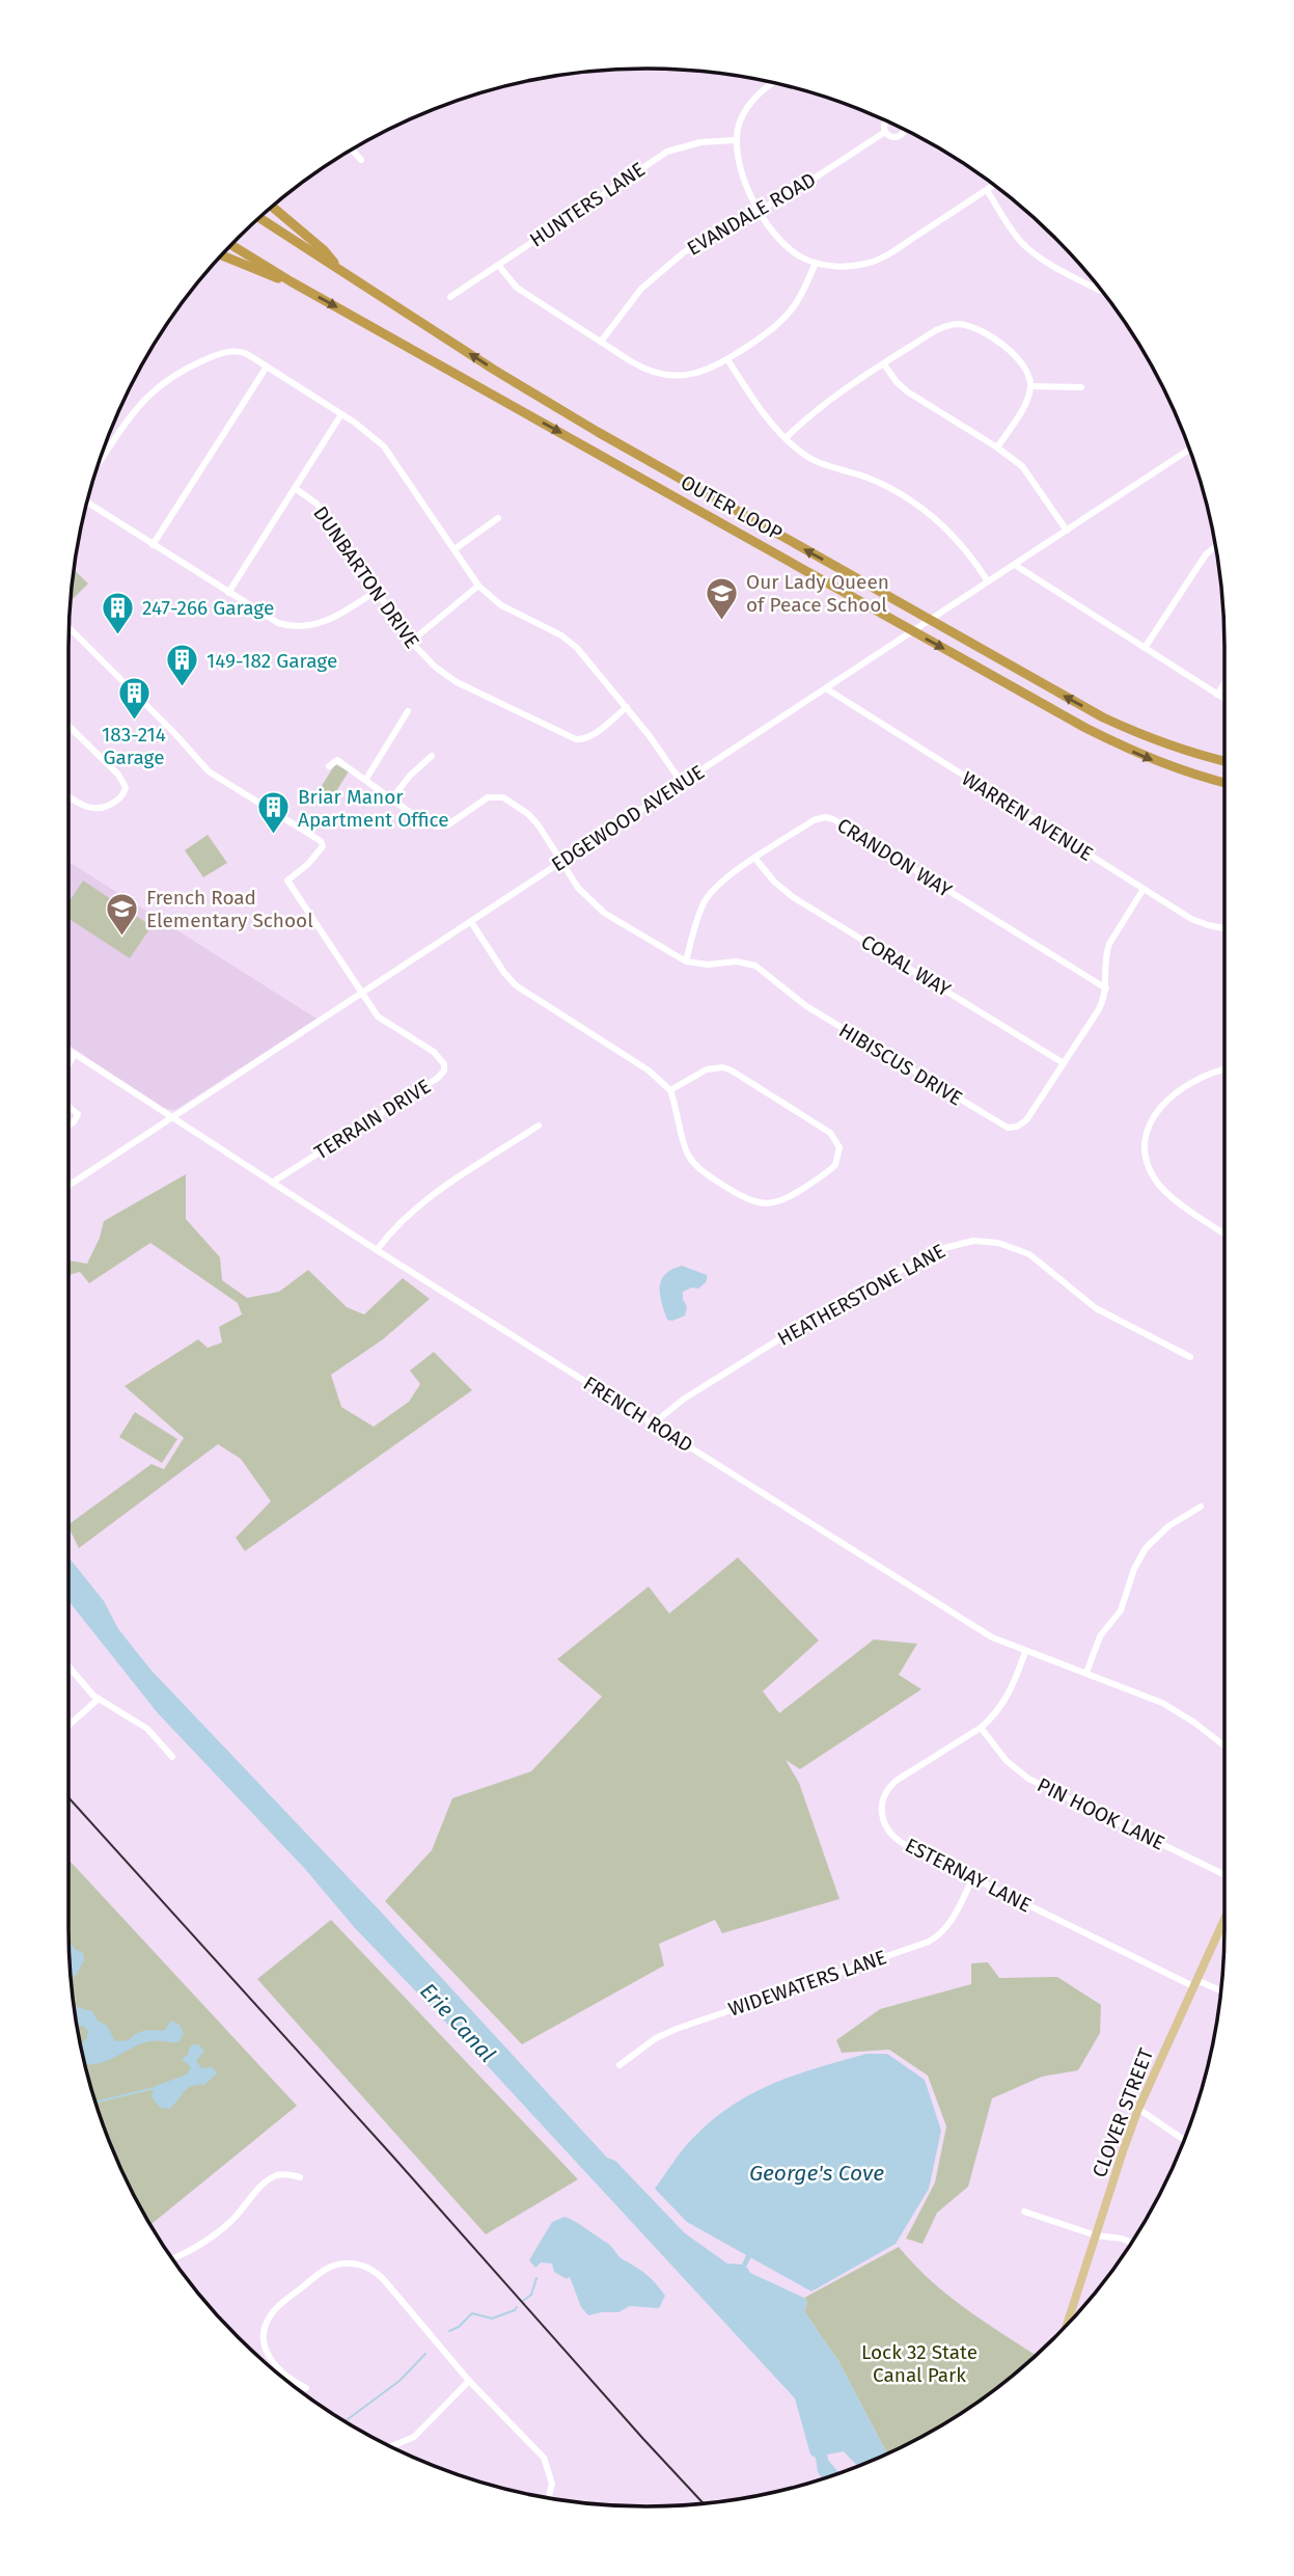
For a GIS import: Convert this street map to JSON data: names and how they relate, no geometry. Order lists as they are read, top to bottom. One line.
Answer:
{"streets":{"highway":["OUTER LOOP"],"main road":["CLOVER STREET"],"street":["HUNTERS LANE","EVANDALE ROAD","DUNBARTON DRIVE","WARREN AVENUE","EDGEWOOD AVENUE","CRANDON WAY","CORAL WAY","HIBISCUS DRIVE","TERRAIN DRIVE","HEATHERSTONE LANE","FRENCH ROAD","PIN HOOK LANE","ESTERNAY LANE","WIDEWATERS LANE"]},"crossings":[["WARREN AVENUE","EDGEWOOD AVENUE"],["WARREN AVENUE","HIBISCUS DRIVE"],["EDGEWOOD AVENUE","HIBISCUS DRIVE"],["EDGEWOOD AVENUE","TERRAIN DRIVE"],["EDGEWOOD AVENUE","FRENCH ROAD"],["CRANDON WAY","CORAL WAY"],["CRANDON WAY","HIBISCUS DRIVE"],["CORAL WAY","HIBISCUS DRIVE"],["TERRAIN DRIVE","FRENCH ROAD"],["HEATHERSTONE LANE","FRENCH ROAD"],["FRENCH ROAD","ESTERNAY LANE"],["PIN HOOK LANE","ESTERNAY LANE"],["ESTERNAY LANE","WIDEWATERS LANE"],["ESTERNAY LANE","CLOVER STREET"]],"water":["Erie Canal","George's Cove"],"parks":["Lock 32 State Canal Park"],"places":{"school or university":["Our Lady Queen of Peace School","French Road Elementary School"],"building":["247-266 Garage","149-182 Garage","183-214 Garage","Briar Manor Apartment Office"]}}
